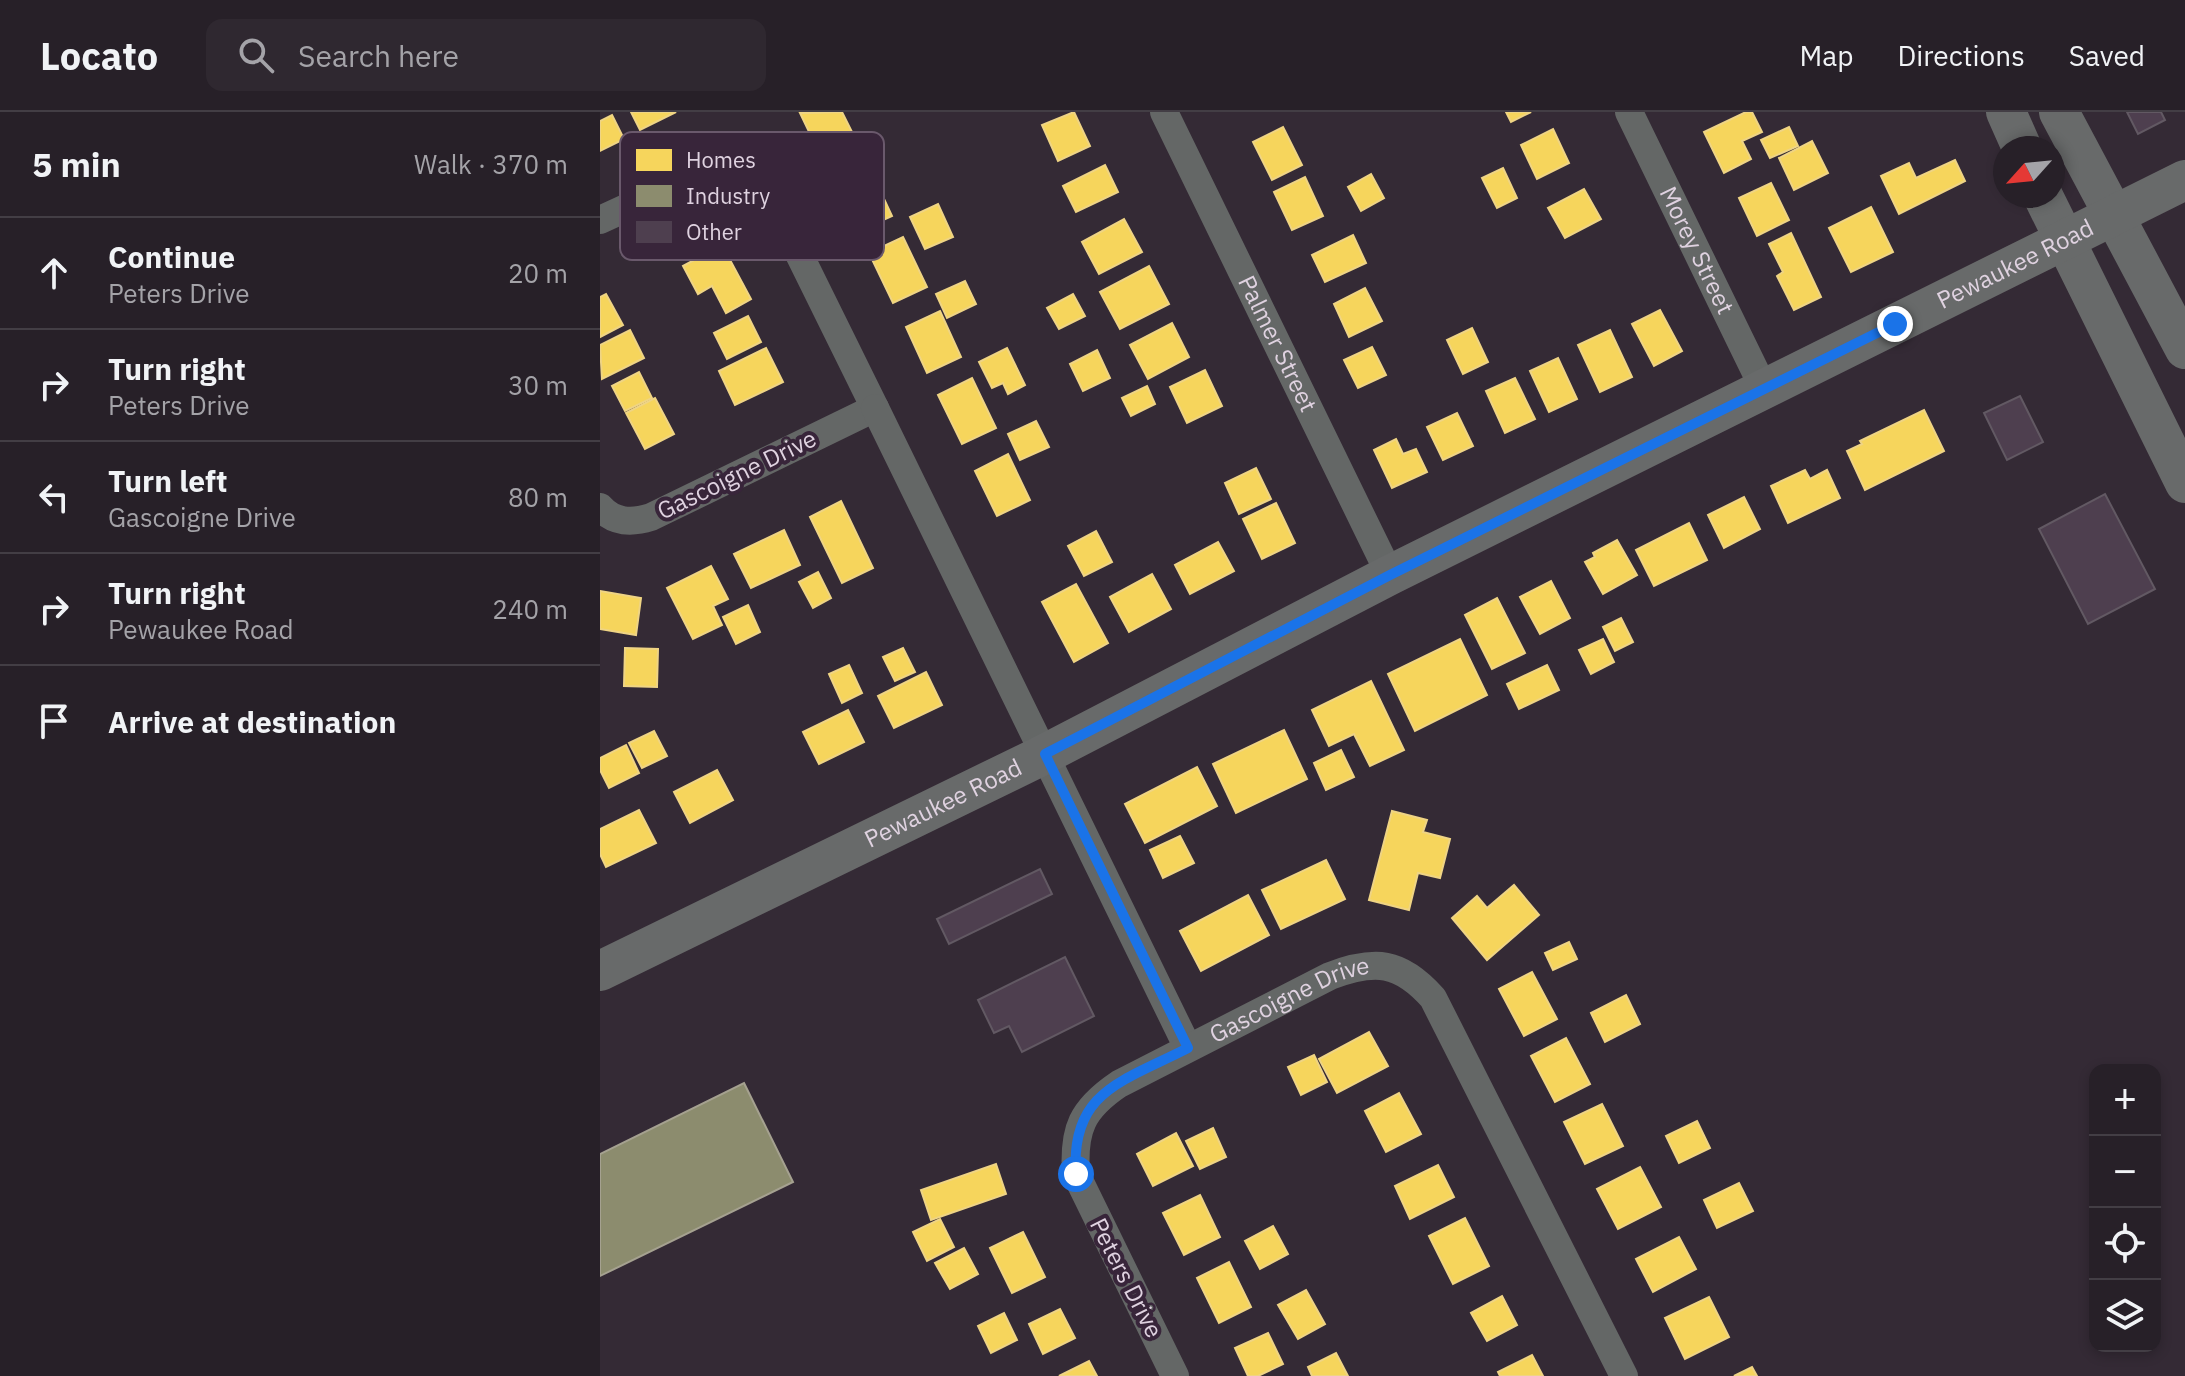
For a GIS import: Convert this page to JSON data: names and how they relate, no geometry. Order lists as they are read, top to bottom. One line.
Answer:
{"streets":{"main road":["Pewaukee Road"],"street":["Morey Street","Palmer Street","Gascoigne Drive","Peters Drive"]},"crossings":[["Morey Street","Pewaukee Road"],["Pewaukee Road","Palmer Street"],["Pewaukee Road","Gascoigne Drive"],["Gascoigne Drive","Peters Drive"]],"legend":["Homes","Industry","Other"],"north":"bottom left","page":{"header":"Locato","search":"Search here","nav":["Map","Directions","Saved"],"heading":["5 min","Walk · 370 m"],"list":[["Continue","Peters Drive","20 m"],["Turn right","Peters Drive","30 m"],["Turn left","Gascoigne Drive","80 m"],["Turn right","Pewaukee Road","240 m"],"Arrive at destination"],"map_buttons":["+","−"]}}
